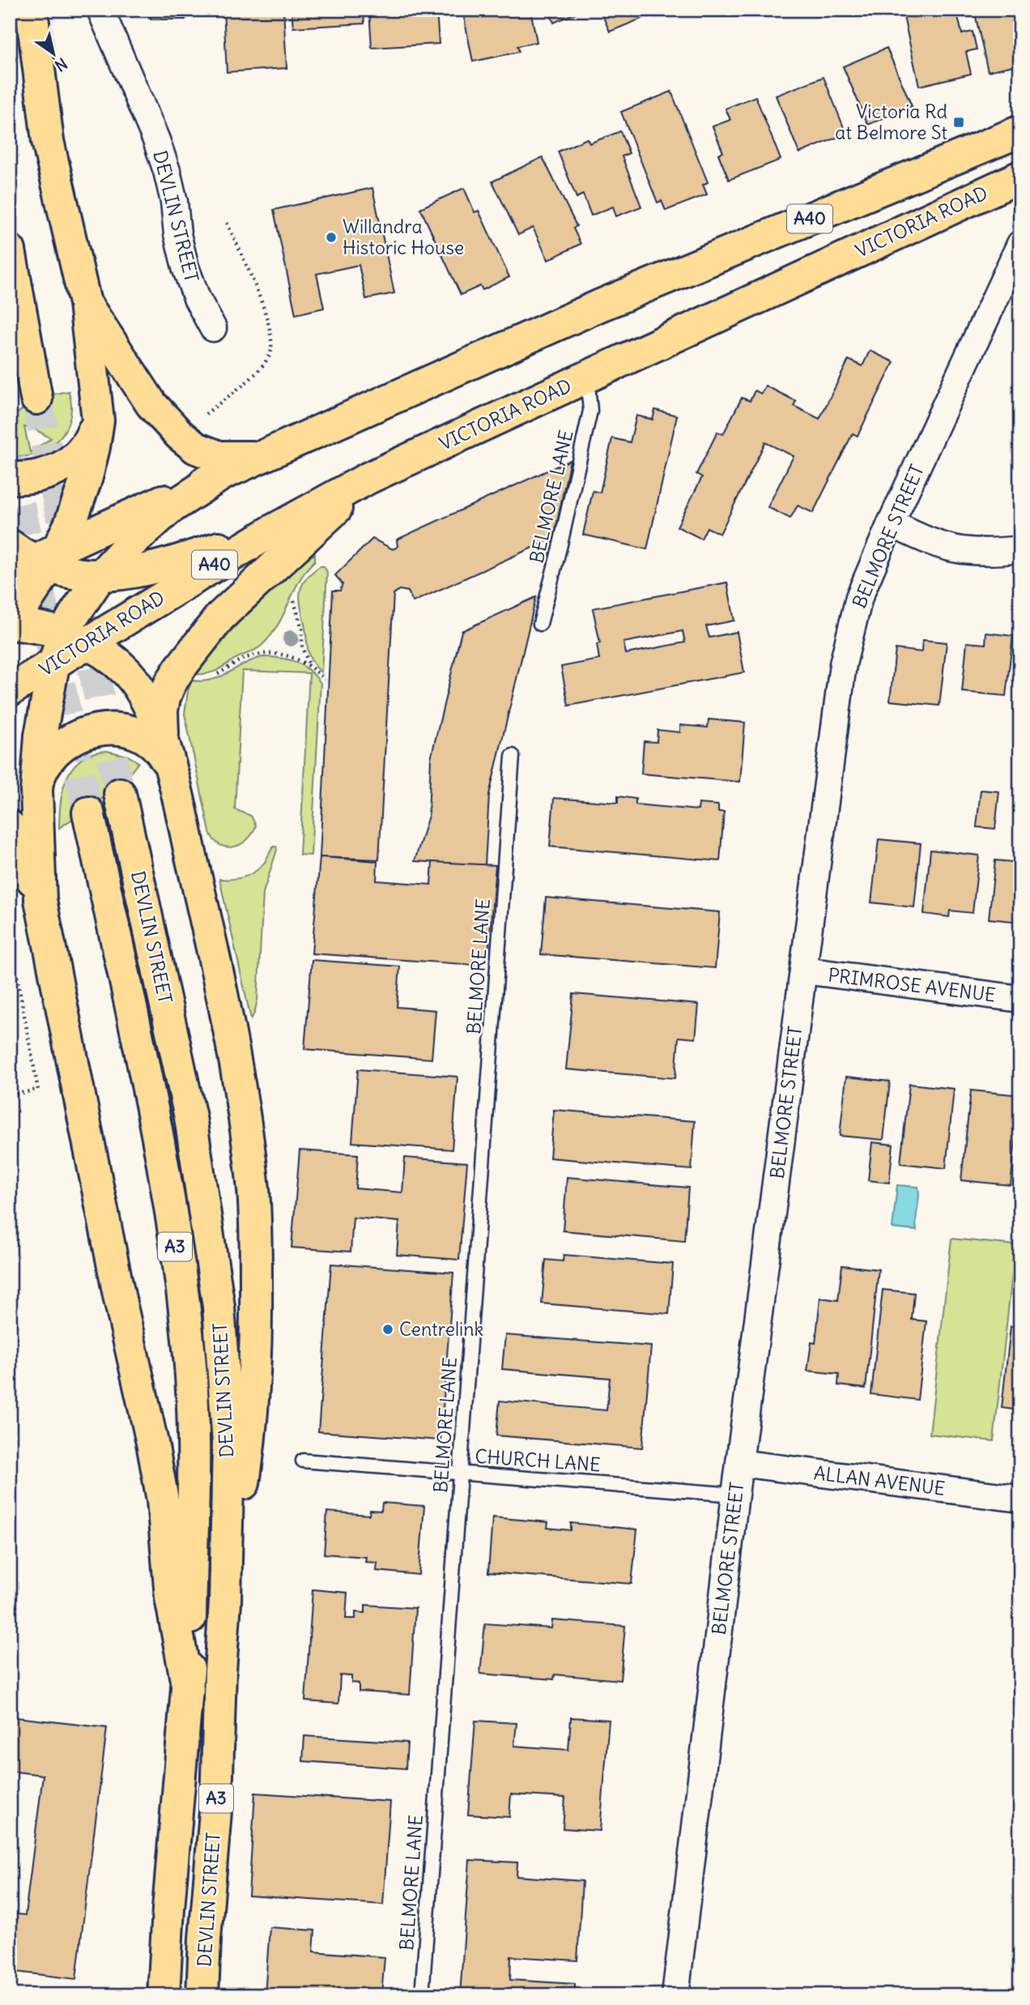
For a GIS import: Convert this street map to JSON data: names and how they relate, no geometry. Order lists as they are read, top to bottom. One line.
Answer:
{"streets":{"highway":["DEVLIN STREET","A40","VICTORIA ROAD","A3"],"street":["BELMORE STREET","PRIMROSE AVENUE","ALLAN AVENUE"],"lane":["BELMORE LANE","CHURCH LANE"]},"crossings":[["VICTORIA ROAD","BELMORE LANE"],["BELMORE LANE","CHURCH LANE"],["BELMORE STREET","PRIMROSE AVENUE"],["BELMORE STREET","CHURCH LANE"],["BELMORE STREET","ALLAN AVENUE"]],"places":{"transit":["Victoria Rd at Belmore St"],"other":["Willandra Historic House","Centrelink"]},"north":"bottom right"}
